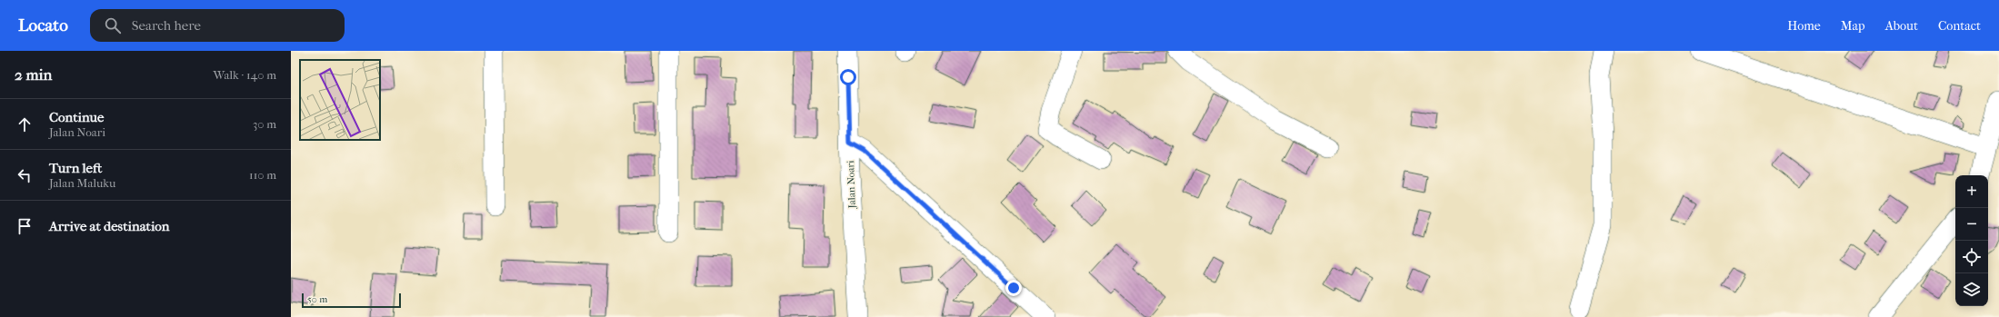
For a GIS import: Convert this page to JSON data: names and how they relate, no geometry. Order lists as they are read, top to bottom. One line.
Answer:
{"streets":{"street":["Jalan Noari"]},"scale_bar":"50 m","page":{"header":"Locato","search":"Search here","nav":["Home","Map","About","Contact"],"heading":["2 min","Walk · 140 m"],"list":[["Continue","Jalan Noari","30 m"],["Turn left","Jalan Maluku","110 m"],"Arrive at destination"],"map_buttons":["+","−"],"scale":"50 m"}}
